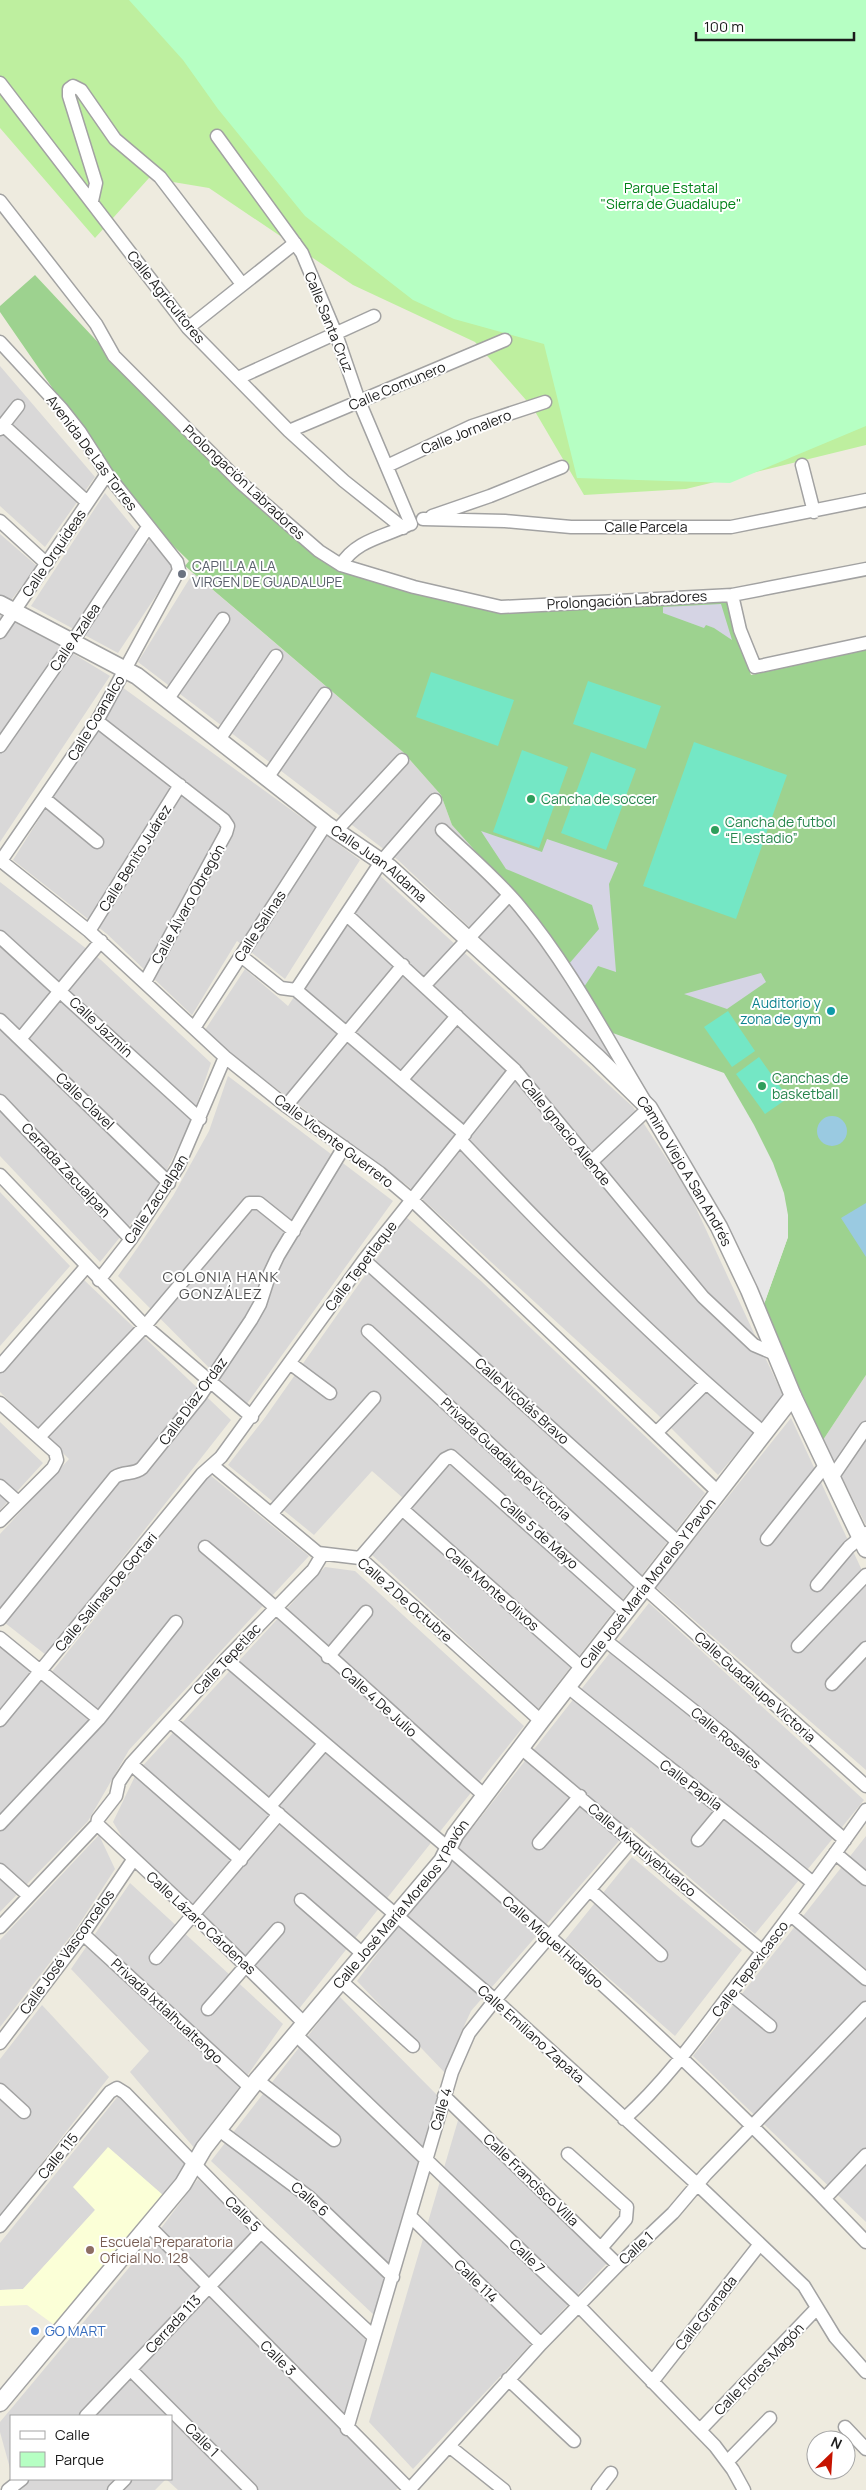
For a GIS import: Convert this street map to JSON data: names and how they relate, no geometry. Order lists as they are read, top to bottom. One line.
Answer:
{"streets":{"street":["Calle Agricultores","Calle Santa Cruz","Calle Comunero","Calle Jornalero","Avenida De Las Torres","Prolongación Labradores","Calle Parcela","Calle Orquídeas","Calle Azalea","Calle Coanalco","Calle Benito Juárez","Calle Juan Aldama","Calle Álvaro Obregón","Calle Salinas","Calle Jazmín","Calle Clavel","Calle Ignacio Allende","Calle Vicente Guerrero","Cerrada Zacualpan","Camino Viejo A San Andrés","Calle Zacualpan","Calle Tepetlaque","Calle Díaz Ordaz","Calle Nicolás Bravo","Privada Guadalupe Victoria","Calle 5 de Mayo","Calle José María Morelos Y Pavón","Calle Monte Olivos","Calle Salinas De Gortari","Calle 2 De Octubre","Calle Tepetlac","Calle Guadalupe Victoria","Calle 4 De Julio","Calle Rosales","Calle Papila","Calle Mixquiyehualco","Calle Lázaro Cárdenas","Calle Miguel Hidalgo","Calle José Vasconcelos","Calle Tepexicasco","Privada Ixtlalhualtengo","Calle Emiliano Zapata","Calle 4","Calle 115","Calle Francisco Villa","Calle 6","Calle 5","Calle 1","Calle 7","Calle 114","Calle Granada","Cerrada 113","Calle 3","Calle Flores Magón"]},"crossings":[["Calle Agricultores","Calle Santa Cruz"],["Calle Agricultores","Calle Comunero"],["Calle Santa Cruz","Calle Comunero"],["Calle Santa Cruz","Calle Jornalero"],["Avenida De Las Torres","Calle Orquídeas"],["Avenida De Las Torres","Calle Azalea"],["Avenida De Las Torres","Calle Coanalco"],["Calle Orquídeas","Calle Juan Aldama"],["Calle Azalea","Calle Juan Aldama"],["Calle Coanalco","Calle Juan Aldama"],["Calle Coanalco","Calle Vicente Guerrero"],["Calle Benito Juárez","Calle Álvaro Obregón"],["Calle Benito Juárez","Calle Vicente Guerrero"],["Calle Juan Aldama","Calle Salinas"],["Calle Juan Aldama","Camino Viejo A San Andrés"],["Calle Álvaro Obregón","Calle Vicente Guerrero"],["Calle Salinas","Calle Vicente Guerrero"],["Calle Jazmín","Calle Zacualpan"],["Calle Clavel","Calle Zacualpan"],["Calle Ignacio Allende","Camino Viejo A San Andrés"],["Calle Ignacio Allende","Calle Tepetlaque"],["Calle Vicente Guerrero","Calle Zacualpan"],["Calle Vicente Guerrero","Calle Tepetlaque"],["Calle Vicente Guerrero","Calle Díaz Ordaz"],["Calle Vicente Guerrero","Calle José María Morelos Y Pavón"],["Cerrada Zacualpan","Calle Zacualpan"],["Camino Viejo A San Andrés","Calle José María Morelos Y Pavón"],["Calle Tepetlaque","Calle Nicolás Bravo"],["Calle Tepetlaque","Calle Salinas De Gortari"],["Calle Nicolás Bravo","Calle José María Morelos Y Pavón"],["Privada Guadalupe Victoria","Calle José María Morelos Y Pavón"],["Privada Guadalupe Victoria","Calle Guadalupe Victoria"],["Calle 5 de Mayo","Calle José María Morelos Y Pavón"],["Calle 5 de Mayo","Calle Monte Olivos"],["Calle José María Morelos Y Pavón","Calle Monte Olivos"],["Calle José María Morelos Y Pavón","Calle 2 De Octubre"],["Calle José María Morelos Y Pavón","Calle Guadalupe Victoria"],["Calle José María Morelos Y Pavón","Calle 4 De Julio"],["Calle José María Morelos Y Pavón","Calle Rosales"],["Calle José María Morelos Y Pavón","Calle Papila"],["Calle José María Morelos Y Pavón","Calle Mixquiyehualco"],["Calle José María Morelos Y Pavón","Calle Lázaro Cárdenas"],["Calle José María Morelos Y Pavón","Calle Miguel Hidalgo"],["Calle José María Morelos Y Pavón","Privada Ixtlalhualtengo"],["Calle José María Morelos Y Pavón","Calle Emiliano Zapata"],["Calle José María Morelos Y Pavón","Calle 6"],["Calle José María Morelos Y Pavón","Calle 5"],["Calle José María Morelos Y Pavón","Calle 7"],["Calle José María Morelos Y Pavón","Calle 3"],["Calle 2 De Octubre","Calle Tepetlac"],["Calle Tepetlac","Calle 4 De Julio"],["Calle Tepetlac","Calle Lázaro Cárdenas"],["Calle Tepetlac","Calle Miguel Hidalgo"],["Calle Tepetlac","Calle Emiliano Zapata"],["Calle Rosales","Calle Tepexicasco"],["Calle Papila","Calle Tepexicasco"],["Calle Mixquiyehualco","Calle Tepexicasco"],["Calle Mixquiyehualco","Calle 4"],["Calle Lázaro Cárdenas","Calle José Vasconcelos"],["Calle Lázaro Cárdenas","Calle 7"],["Calle Miguel Hidalgo","Calle Tepexicasco"],["Calle Miguel Hidalgo","Calle 4"],["Calle Miguel Hidalgo","Calle 1"],["Calle José Vasconcelos","Privada Ixtlalhualtengo"],["Calle Tepexicasco","Calle Emiliano Zapata"],["Calle Emiliano Zapata","Calle 4"],["Calle Emiliano Zapata","Calle 1"],["Calle Emiliano Zapata","Calle Granada"],["Calle Emiliano Zapata","Calle Flores Magón"],["Calle 4","Calle Francisco Villa"],["Calle 4","Calle 6"],["Calle 4","Calle 5"],["Calle 4","Calle 7"],["Calle 4","Calle 114"],["Calle 4","Calle 3"],["Calle 115","Calle 5"],["Calle Francisco Villa","Calle 1"],["Calle 5","Cerrada 113"],["Calle 1","Calle 7"],["Calle 1","Calle 114"],["Calle 1","Cerrada 113"],["Calle 1","Calle 3"],["Calle 7","Calle Granada"],["Calle 7","Calle Flores Magón"],["Cerrada 113","Calle 3"]],"districts":["COLONIA HANK GONZÁLEZ"],"parks":["Parque Estatal \"Sierra de Guadalupe\""],"places":["CAPILLA A LA VIRGEN DE GUADALUPE","Cancha de soccer","Cancha de futbol “El estadio”","Auditorio y zona de gym","Canchas de basketball","Escuela Preparatoria Oficial No. 128","GO MART"],"legend":["Calle","Parque"],"scale_bar":"100 m","north":"top right"}
